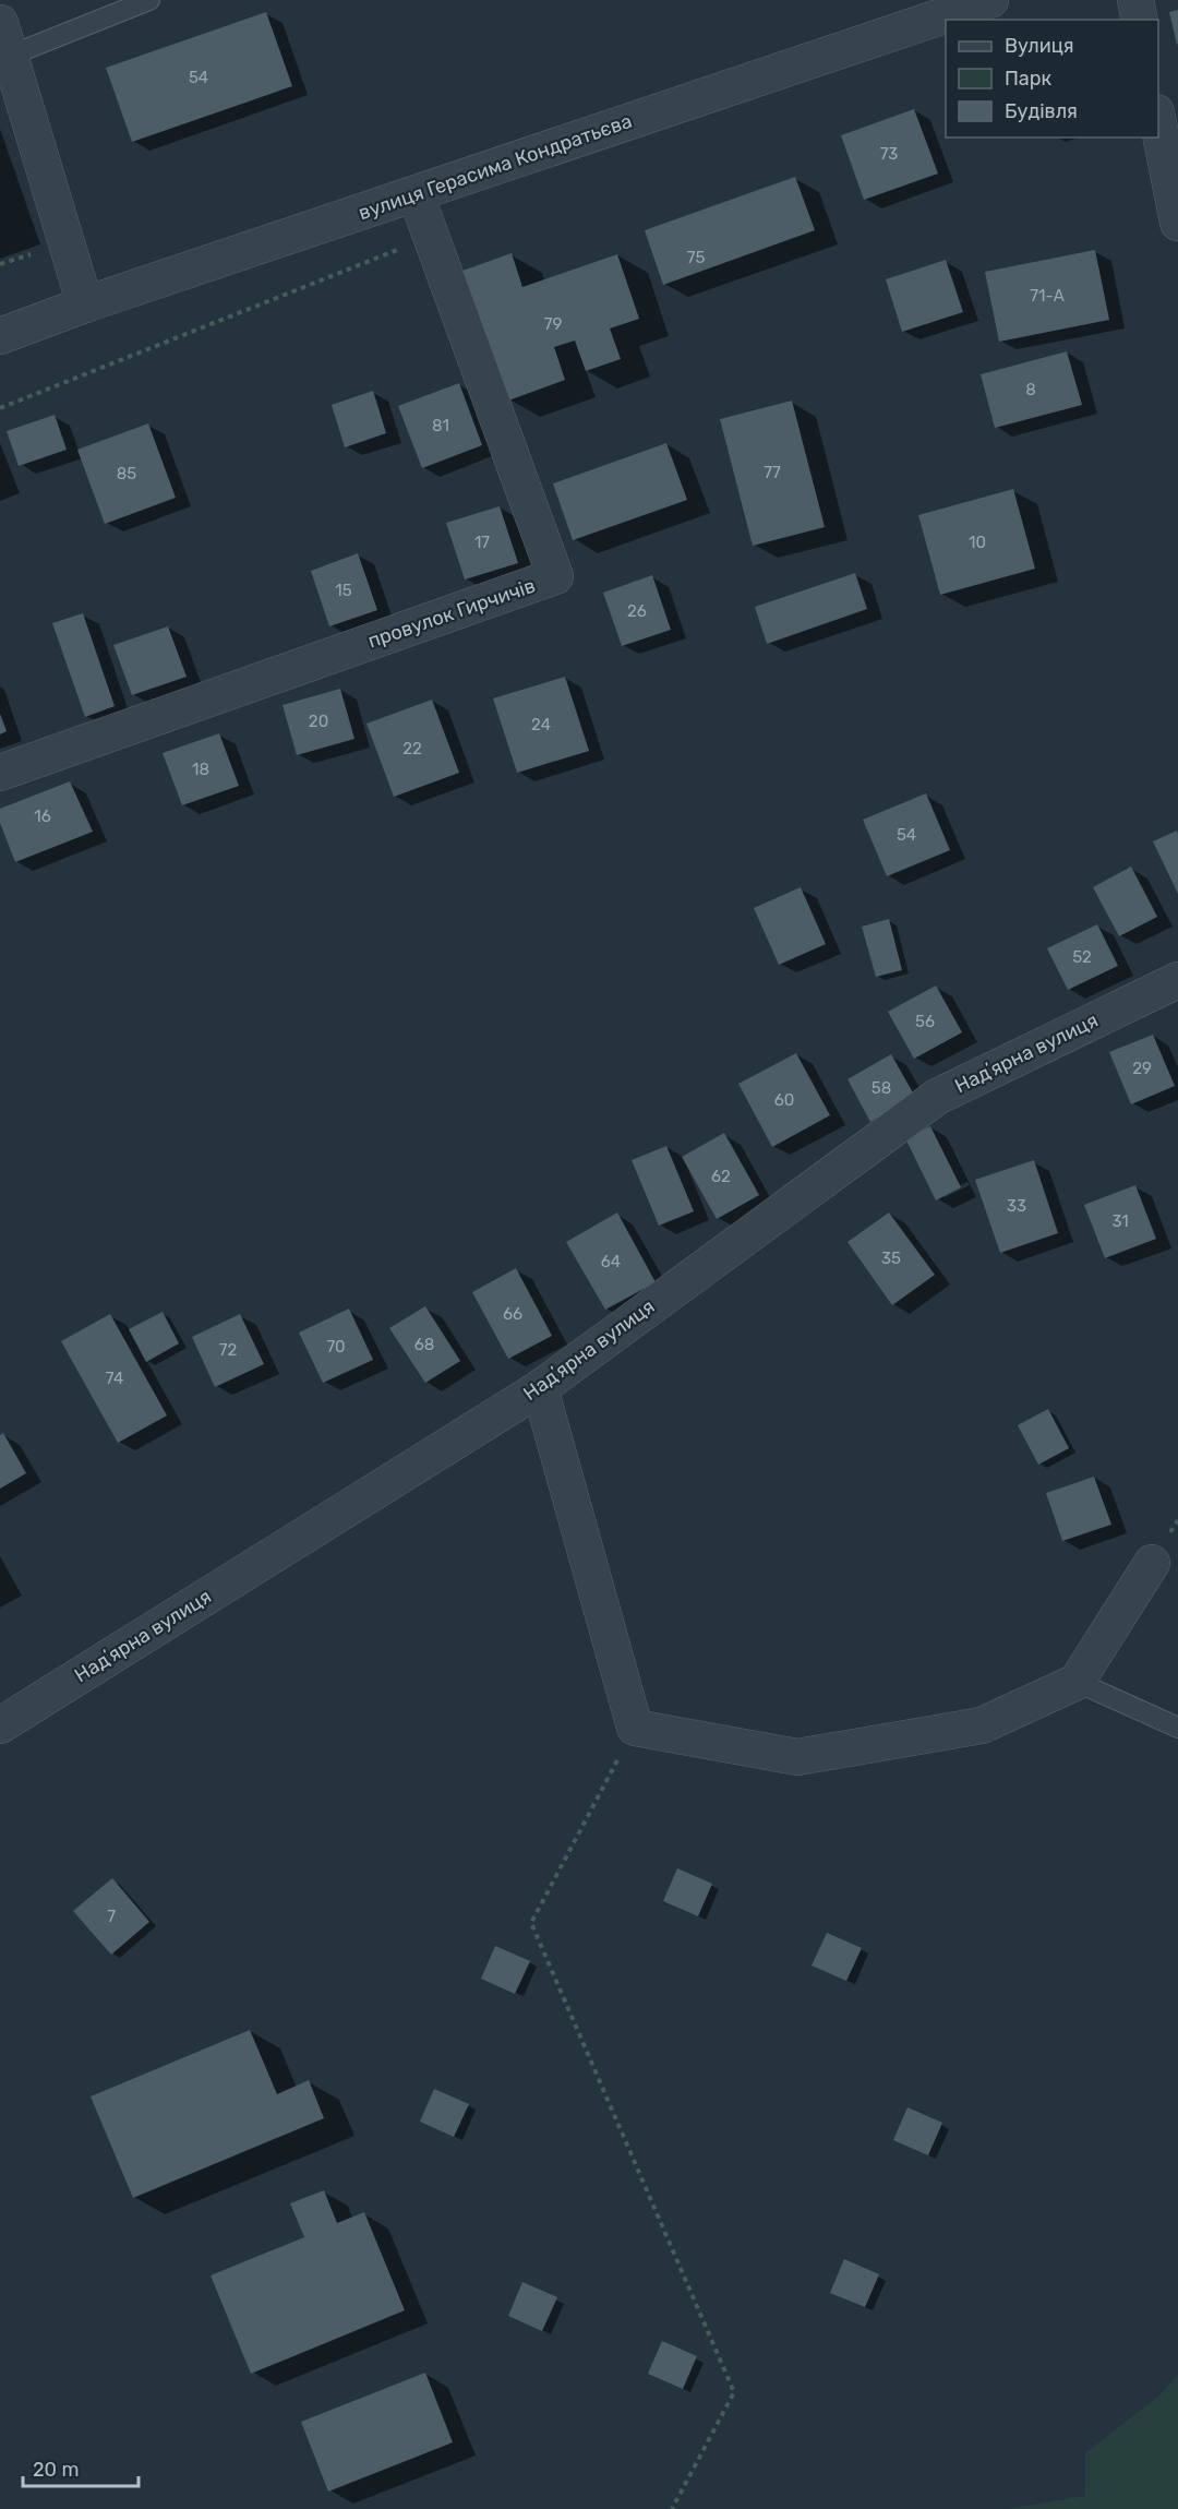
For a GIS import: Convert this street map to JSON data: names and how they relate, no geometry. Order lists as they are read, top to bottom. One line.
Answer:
{"streets":{"street":["вулиця Герасима Кондратьєва","провулок Гирчичів","Надʼярна вулиця"]},"crossings":[["вулиця Герасима Кондратьєва","провулок Гирчичів"]],"house_numbers":["54","73","75","71-А","79","8","81","77","85","17","10","15","26","20","24","22","18","16","54","52","56","29","58","60","62","33","31","35","64","66","68","70","72","74","7"],"legend":["Вулиця","Парк","Будівля"],"scale_bar":"20 m"}
